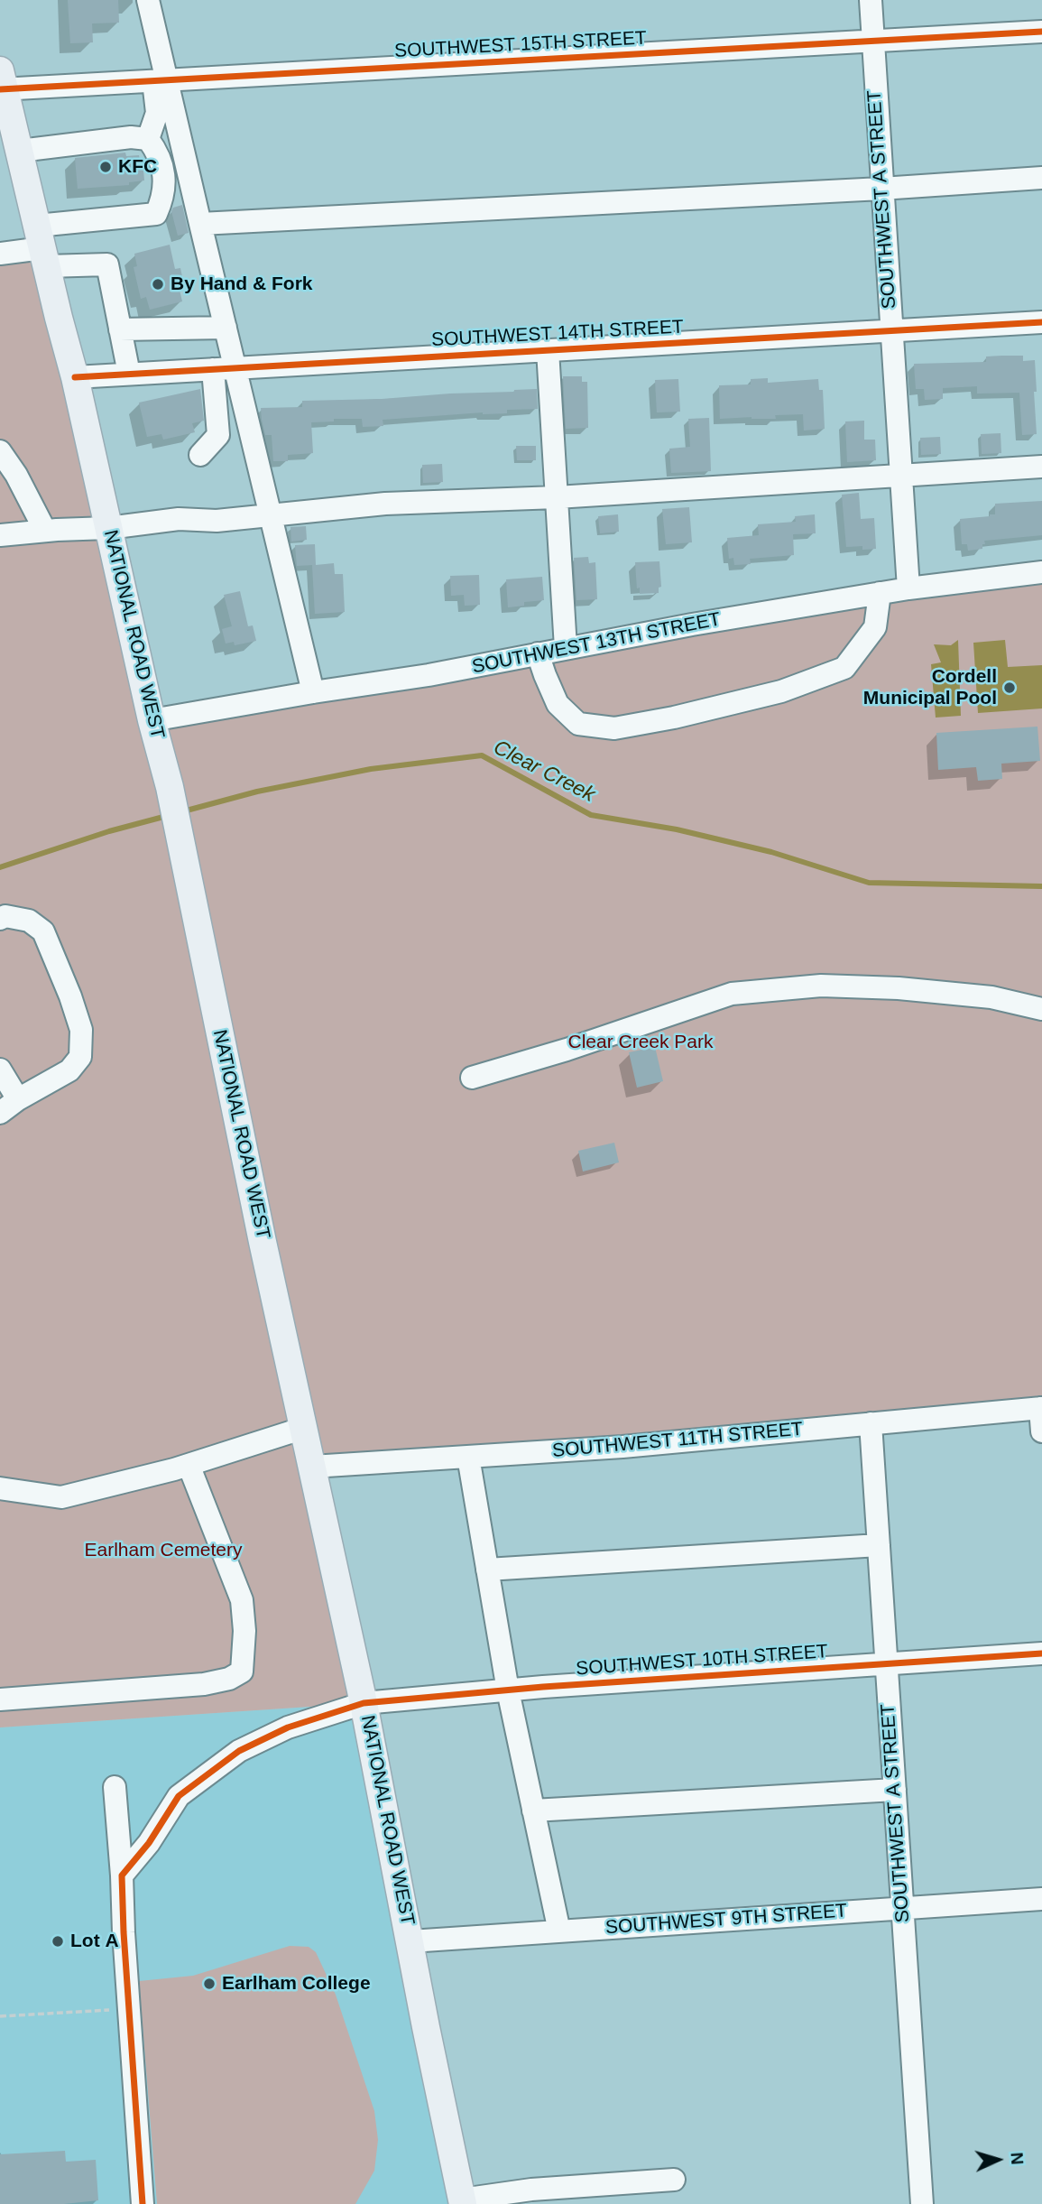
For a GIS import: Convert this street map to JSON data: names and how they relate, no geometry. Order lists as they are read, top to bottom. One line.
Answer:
{"streets":{"main road":["NATIONAL ROAD WEST"],"street":["SOUTHWEST 15TH STREET","SOUTHWEST A STREET","SOUTHWEST 14TH STREET","SOUTHWEST 13TH STREET","SOUTHWEST 11TH STREET","SOUTHWEST 10TH STREET","SOUTHWEST 9TH STREET"]},"crossings":[["SOUTHWEST 15TH STREET","SOUTHWEST A STREET"],["SOUTHWEST 15TH STREET","NATIONAL ROAD WEST"],["SOUTHWEST A STREET","SOUTHWEST 14TH STREET"],["SOUTHWEST A STREET","SOUTHWEST 13TH STREET"],["SOUTHWEST A STREET","SOUTHWEST 11TH STREET"],["SOUTHWEST A STREET","SOUTHWEST 10TH STREET"],["SOUTHWEST A STREET","SOUTHWEST 9TH STREET"],["SOUTHWEST 14TH STREET","NATIONAL ROAD WEST"],["NATIONAL ROAD WEST","SOUTHWEST 13TH STREET"],["NATIONAL ROAD WEST","SOUTHWEST 11TH STREET"],["NATIONAL ROAD WEST","SOUTHWEST 10TH STREET"],["NATIONAL ROAD WEST","SOUTHWEST 9TH STREET"]],"water":["Clear Creek"],"parks":["Clear Creek Park","Earlham Cemetery"],"places":["KFC","By Hand & Fork","Cordell Municipal Pool","Lot A","Earlham College"],"north":"right"}
